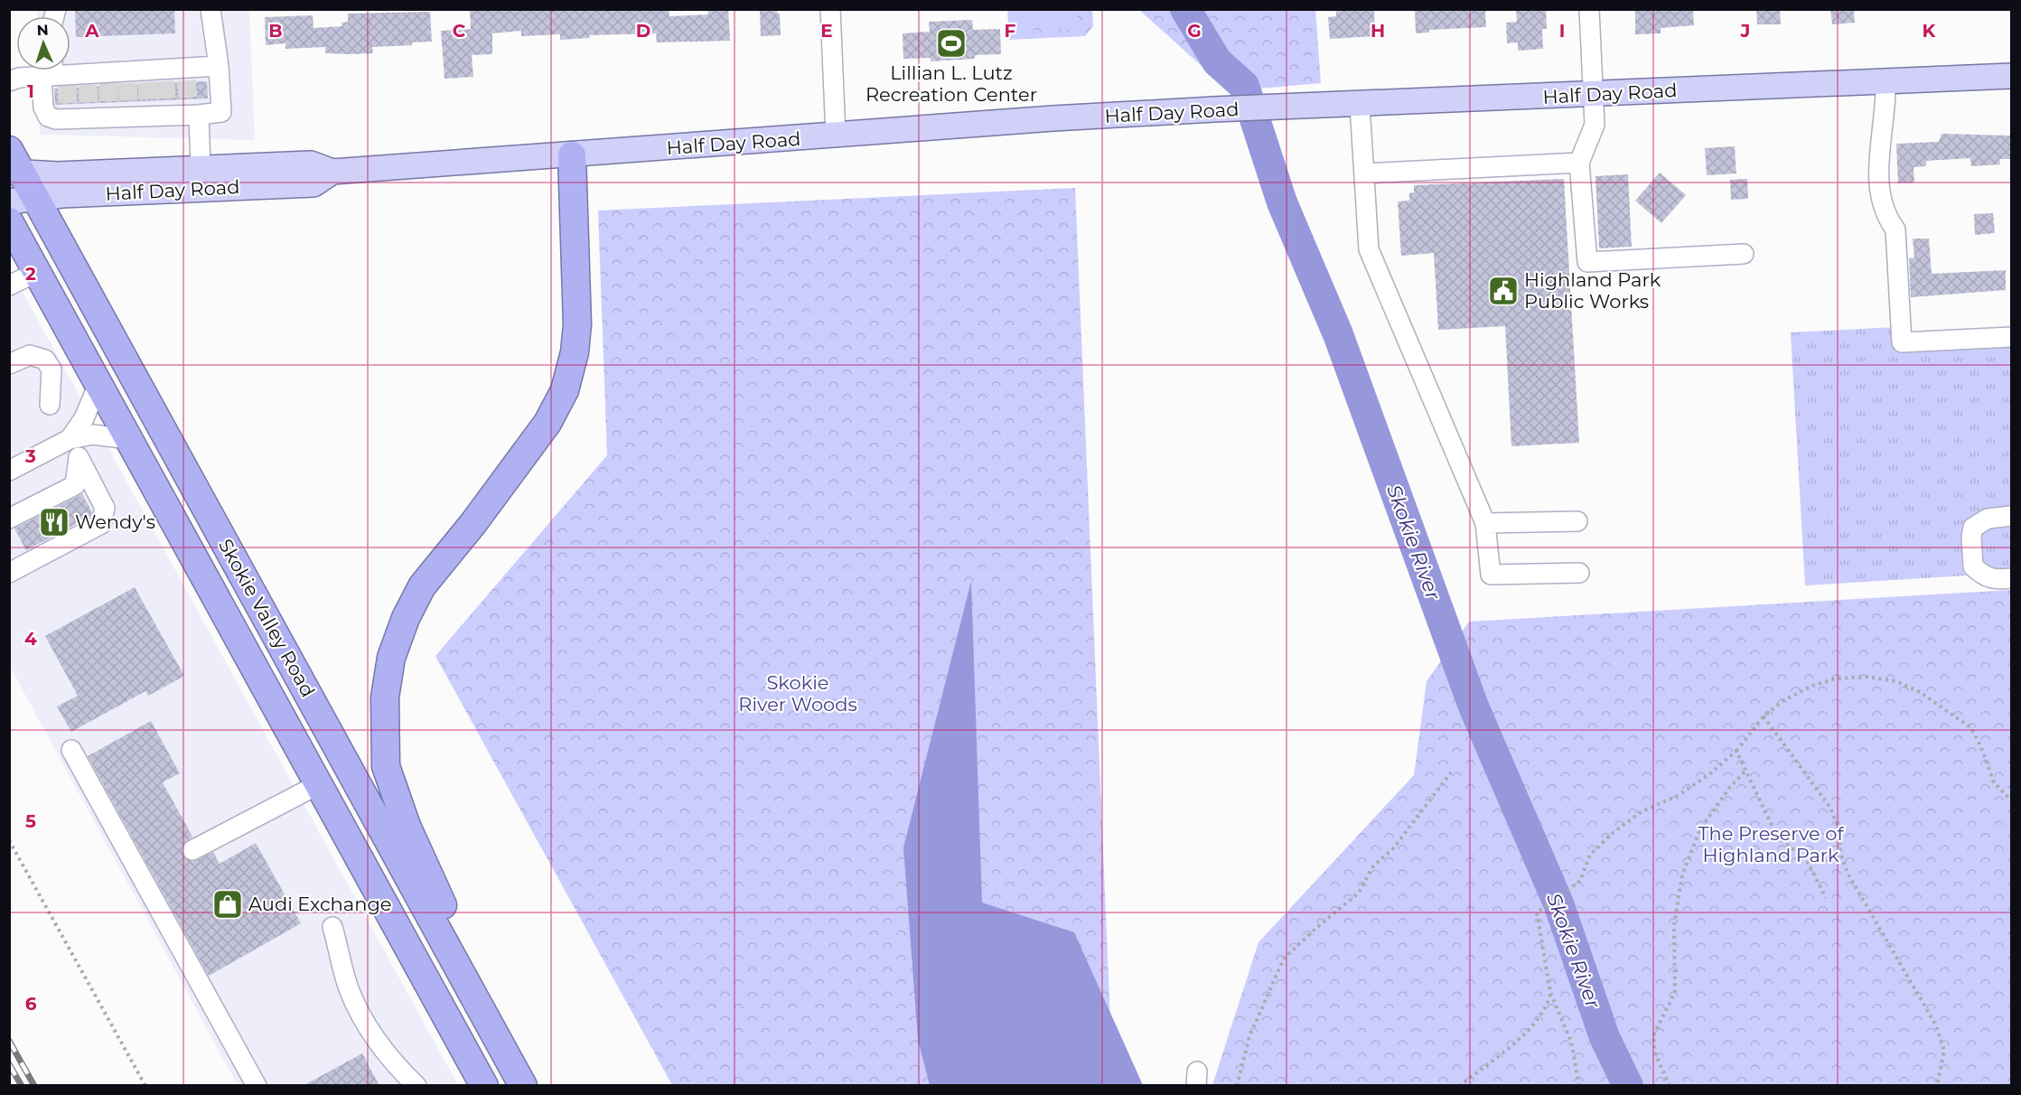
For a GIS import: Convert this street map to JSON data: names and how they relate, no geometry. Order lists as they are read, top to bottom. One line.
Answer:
{"streets":{"highway":["Skokie Valley Road"],"main road":["Half Day Road"]},"crossings":[["Half Day Road","Skokie Valley Road"]],"water":["Skokie River"],"parks":["Skokie River Woods","The Preserve of Highland Park"],"places":{"sports":["Lillian L. Lutz Recreation Center"],"public building":["Highland Park Public Works"],"restaurant":["Wendy's"],"shop":["Audi Exchange"]},"north":"top","grid":{"columns":["A","B","C","D","E","F","G","H","I","J","K"],"rows":["1","2","3","4","5","6"]}}
